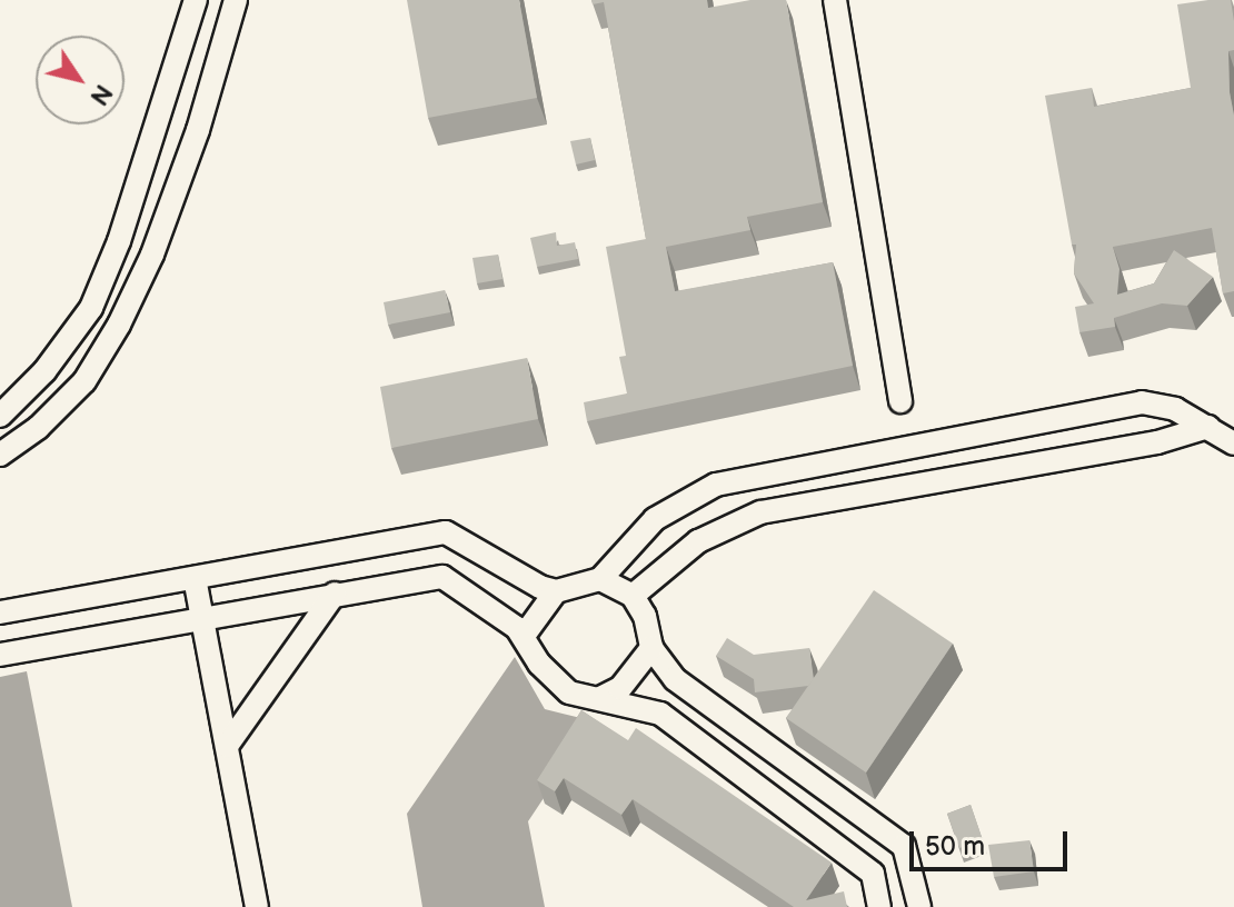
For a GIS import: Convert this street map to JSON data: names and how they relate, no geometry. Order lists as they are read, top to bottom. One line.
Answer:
{"scale_bar":"50 m","north":"bottom right"}
